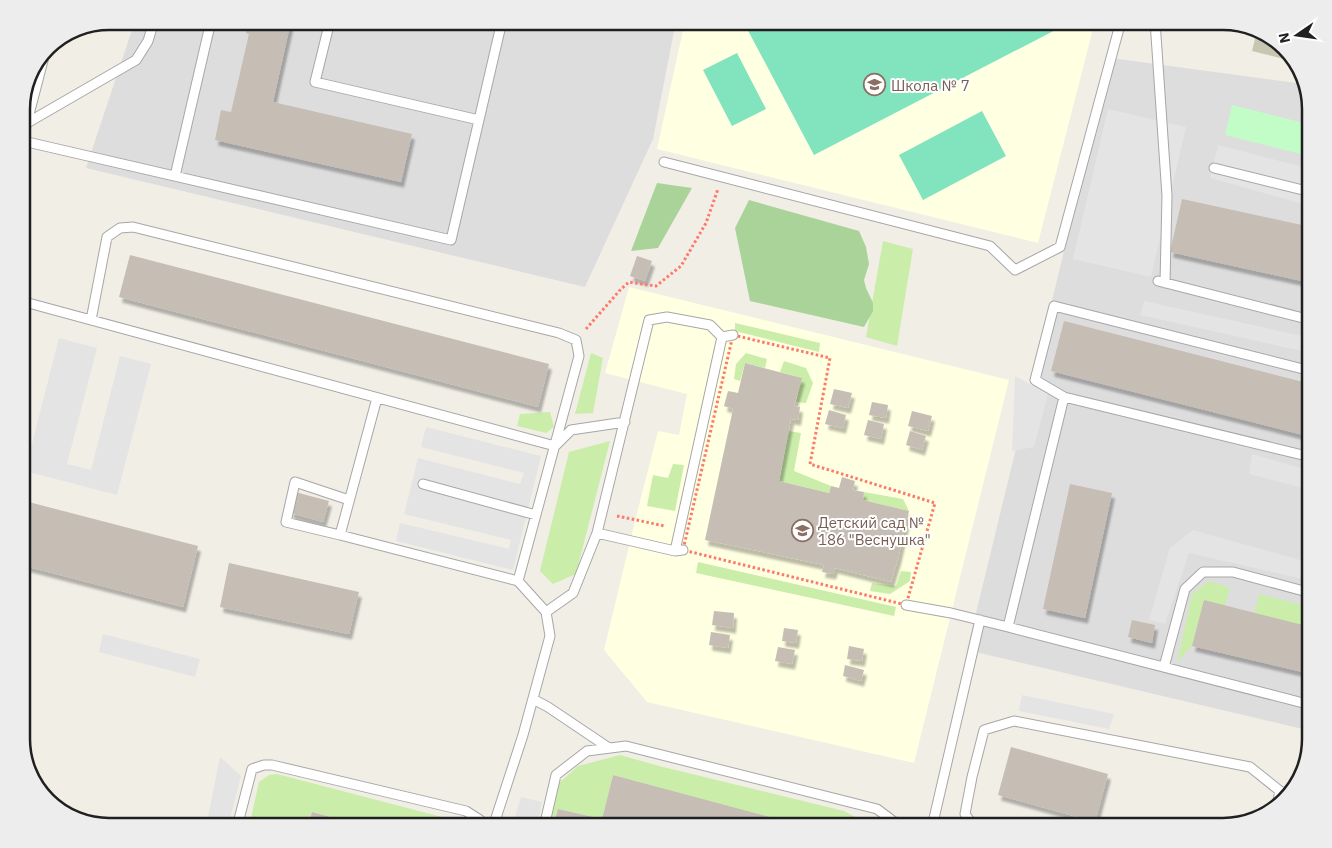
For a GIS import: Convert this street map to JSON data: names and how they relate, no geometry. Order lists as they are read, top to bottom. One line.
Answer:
{"places":{"school or university":["Школа № 7","Детский сад № 186 \"Веснушка\""]},"north":"left"}
